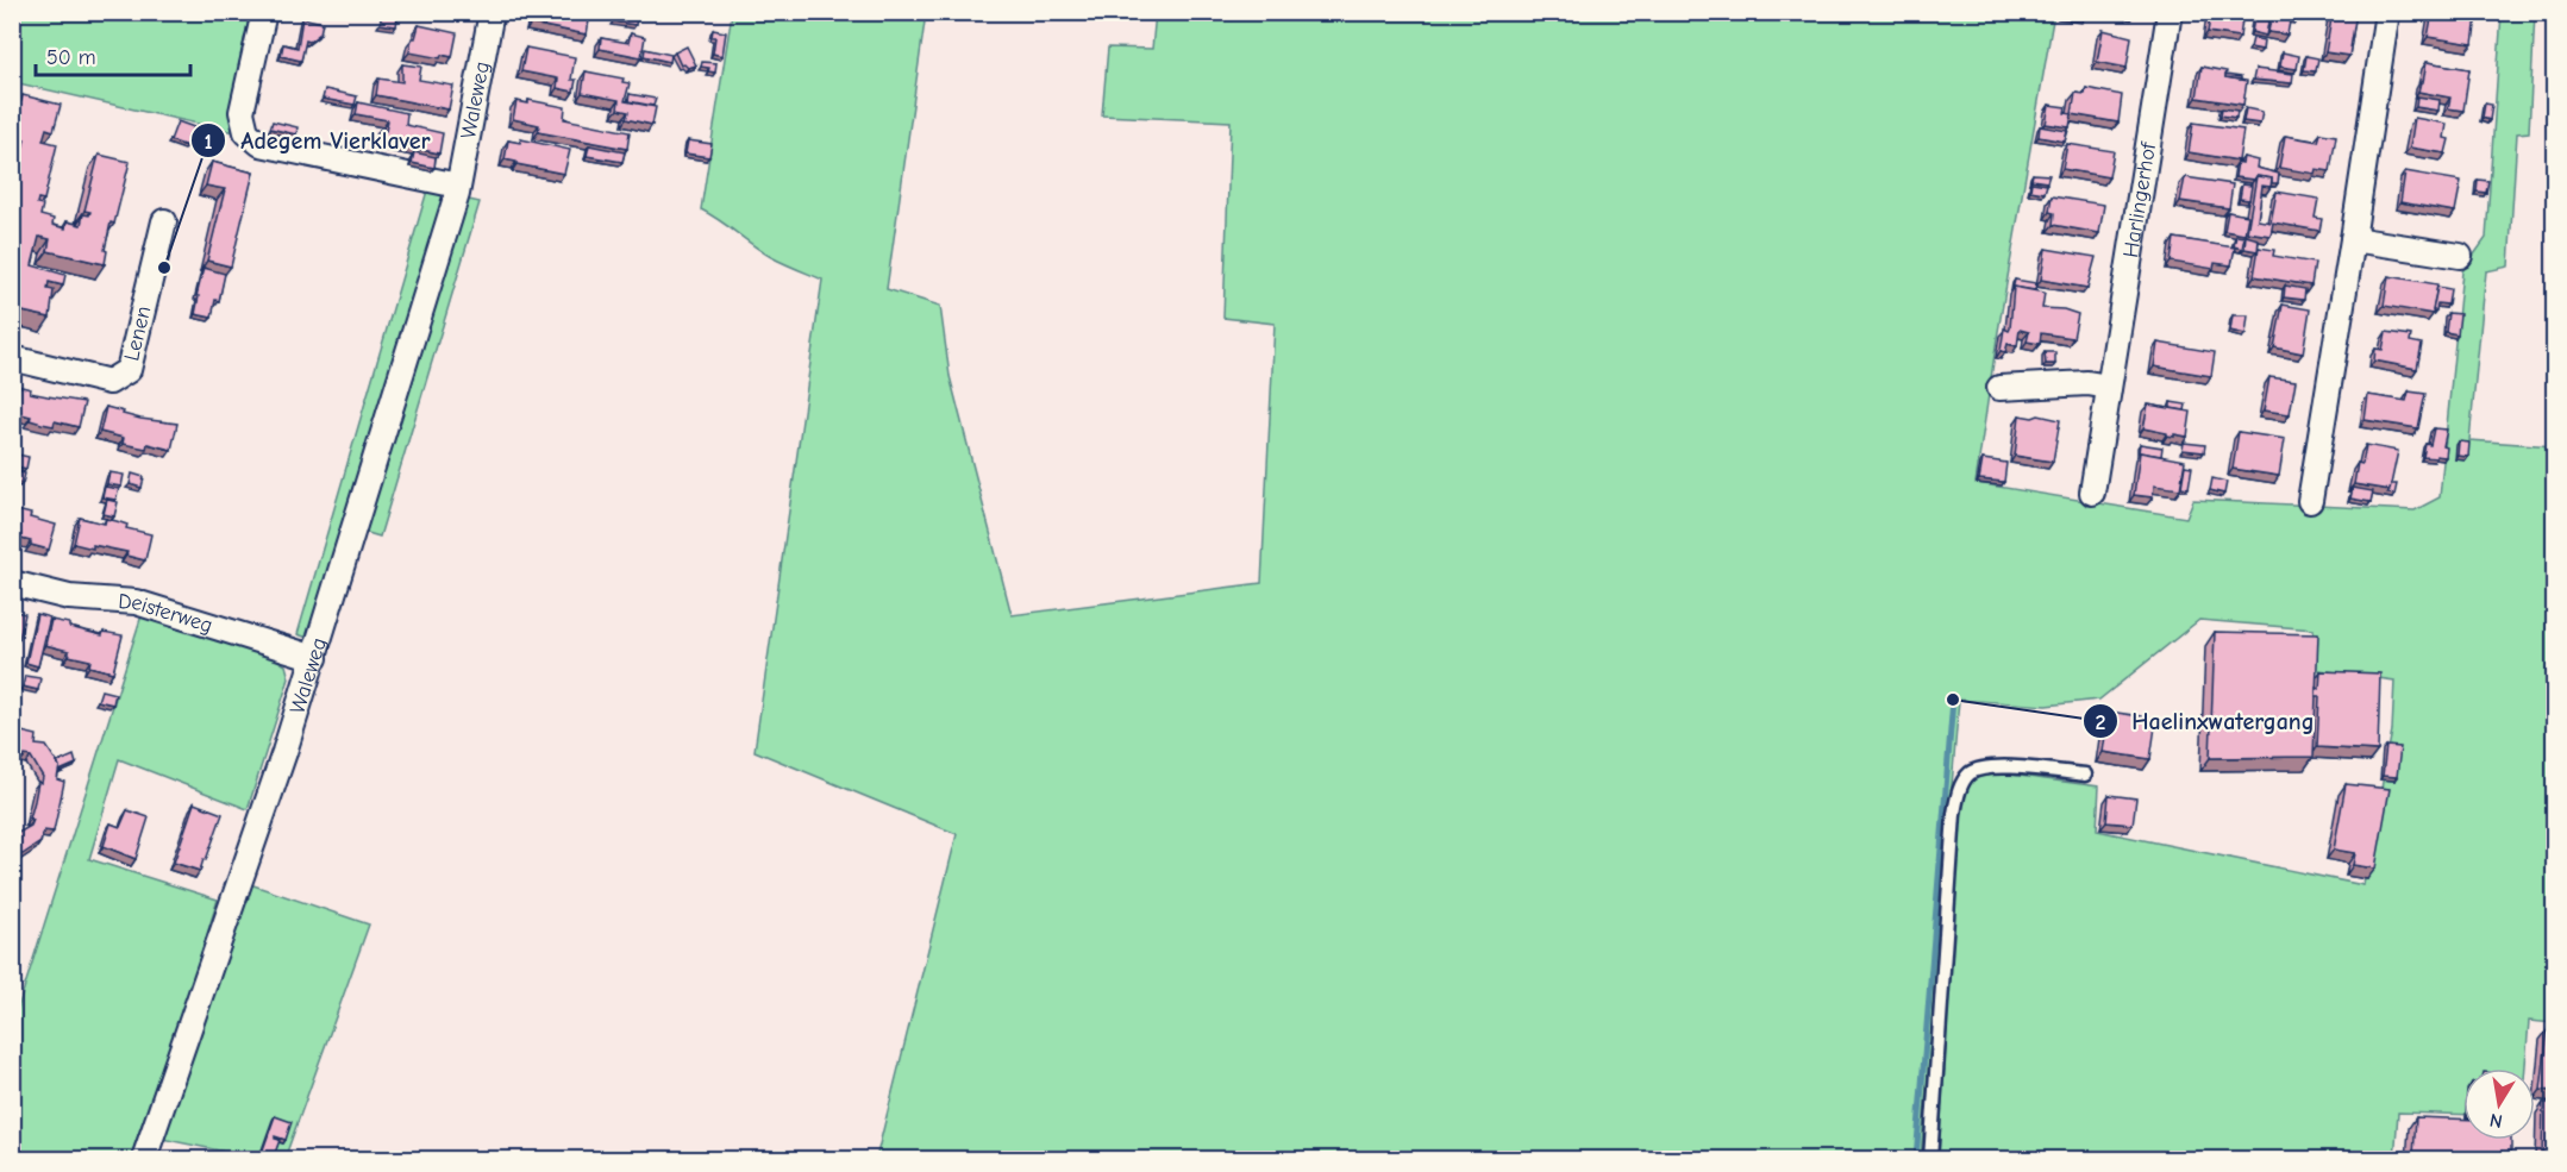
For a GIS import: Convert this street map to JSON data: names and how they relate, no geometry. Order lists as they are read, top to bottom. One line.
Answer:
{"streets":{"street":["Waleweg","Harlingerhof","Lenen","Deisterweg"]},"crossings":[["Waleweg","Deisterweg"]],"places":["Adegem Vierklaver","Haelinxwatergang"],"scale_bar":"50 m","north":"bottom"}
